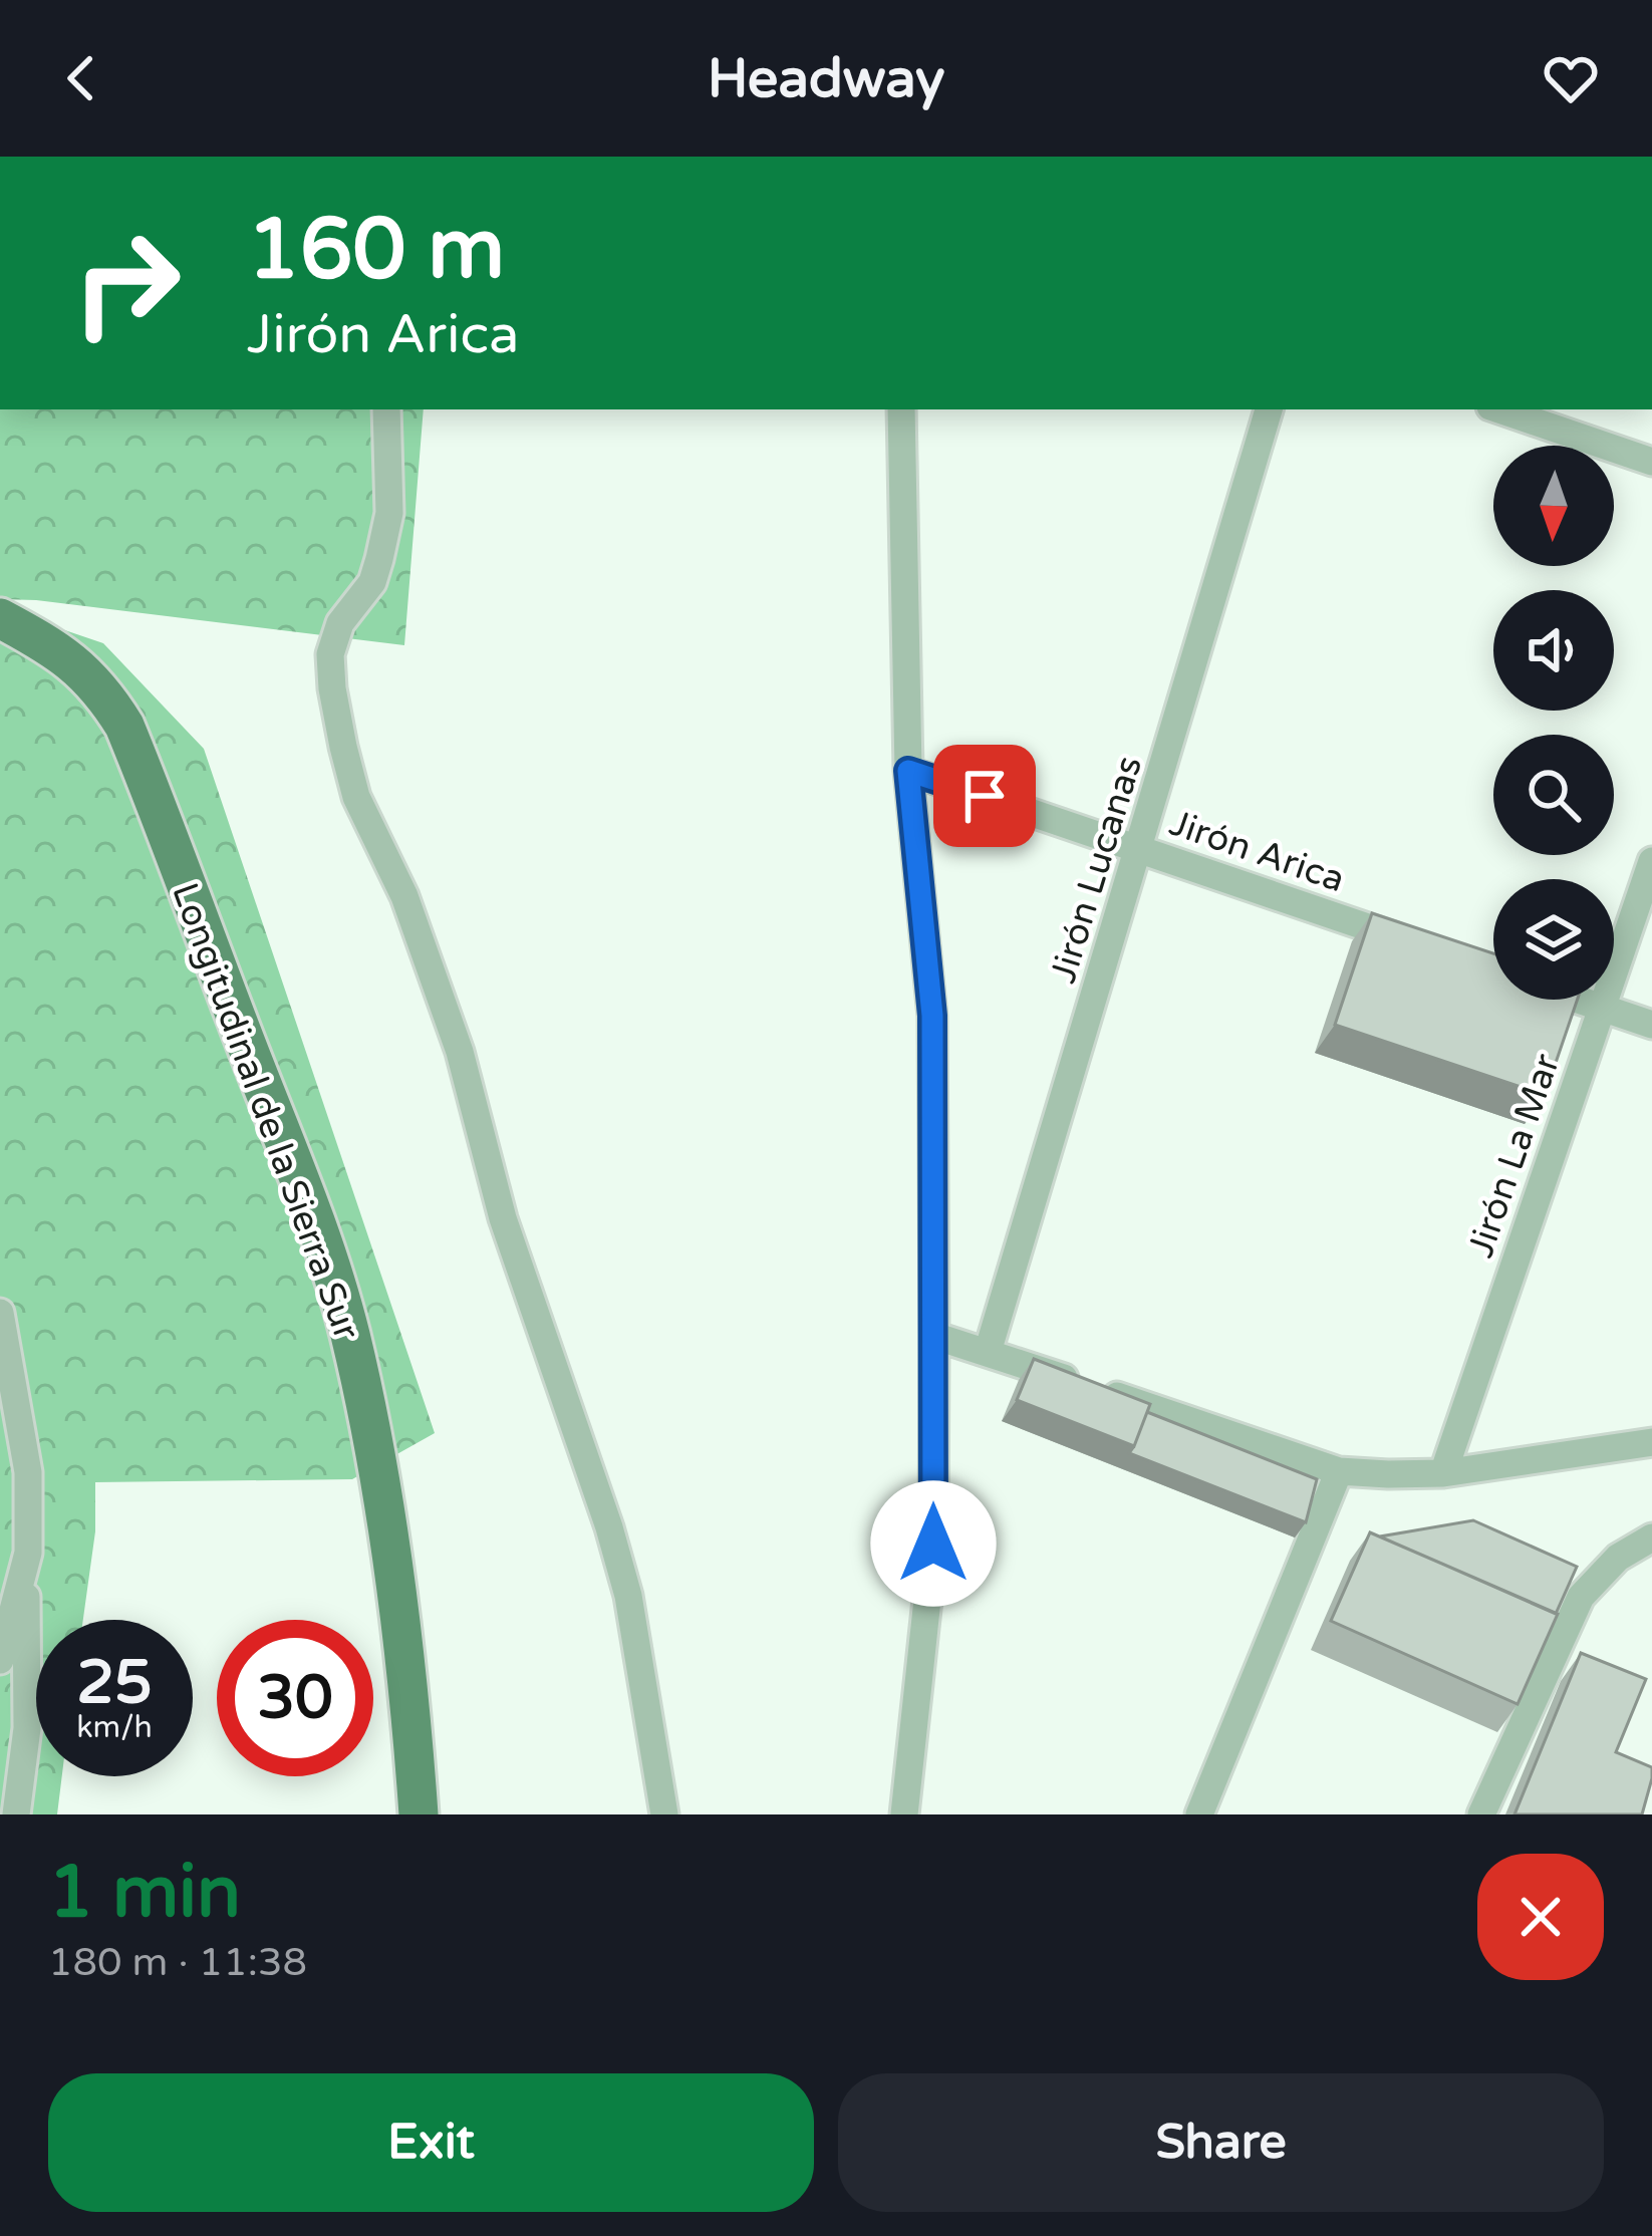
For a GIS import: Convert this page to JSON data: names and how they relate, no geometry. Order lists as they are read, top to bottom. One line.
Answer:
{"streets":{"main road":["Longitudinal de la Sierra Sur"],"street":["Jirón Arica","Jirón Lucanas","Jirón La Mar"]},"crossings":[["Jirón Arica","Jirón Lucanas"]],"north":"bottom","page":{"header":"Headway","turn":["160 m","Jirón Arica"],"speed":"25 km/h","limit":"30","heading":["1 min","180 m · 11:38"],"buttons":["Exit","Share"]}}
